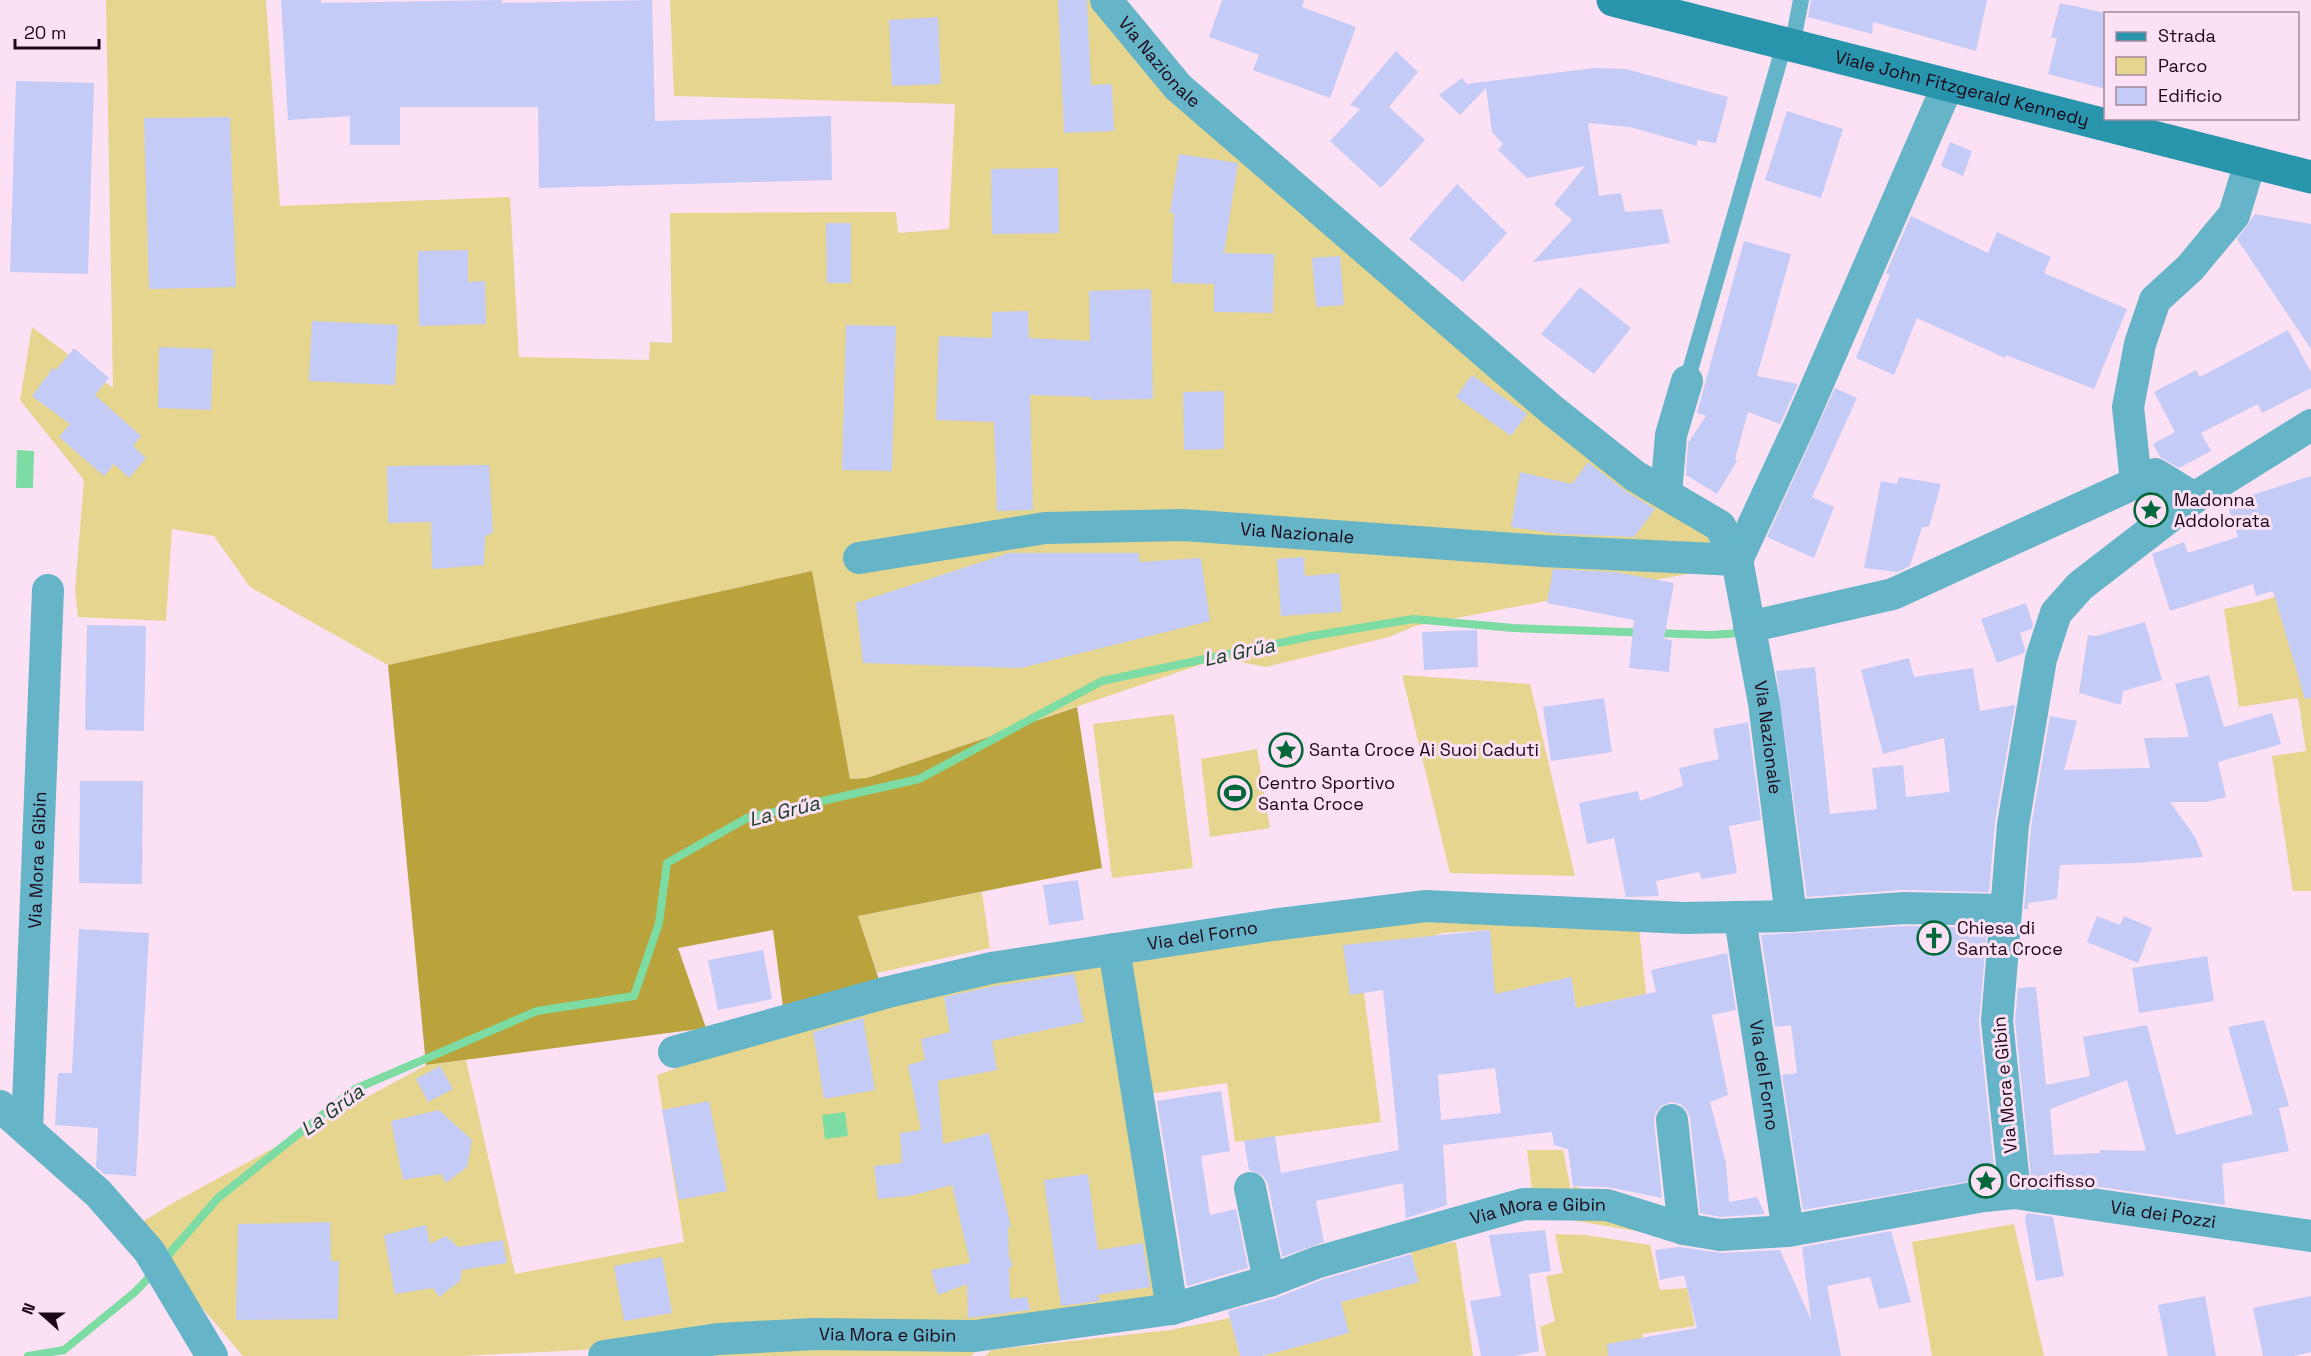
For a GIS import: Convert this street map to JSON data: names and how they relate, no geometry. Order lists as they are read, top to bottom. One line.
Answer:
{"streets":{"main road":["Viale John Fitzgerald Kennedy"],"street":["Via Nazionale","Via Mora e Gibin","Via del Forno","Via dei Pozzi"]},"crossings":[["Via Nazionale","Via del Forno"],["Via Mora e Gibin","Via del Forno"],["Via Mora e Gibin","Via dei Pozzi"]],"water":["La Grűa"],"places":{"place":["Madonna Addolorata","Santa Croce Ai Suoi Caduti","Crocifisso"],"sports":["Centro Sportivo Santa Croce"],"church":["Chiesa di Santa Croce"]},"legend":["Strada","Parco","Edificio"],"scale_bar":"20 m","north":"left"}
